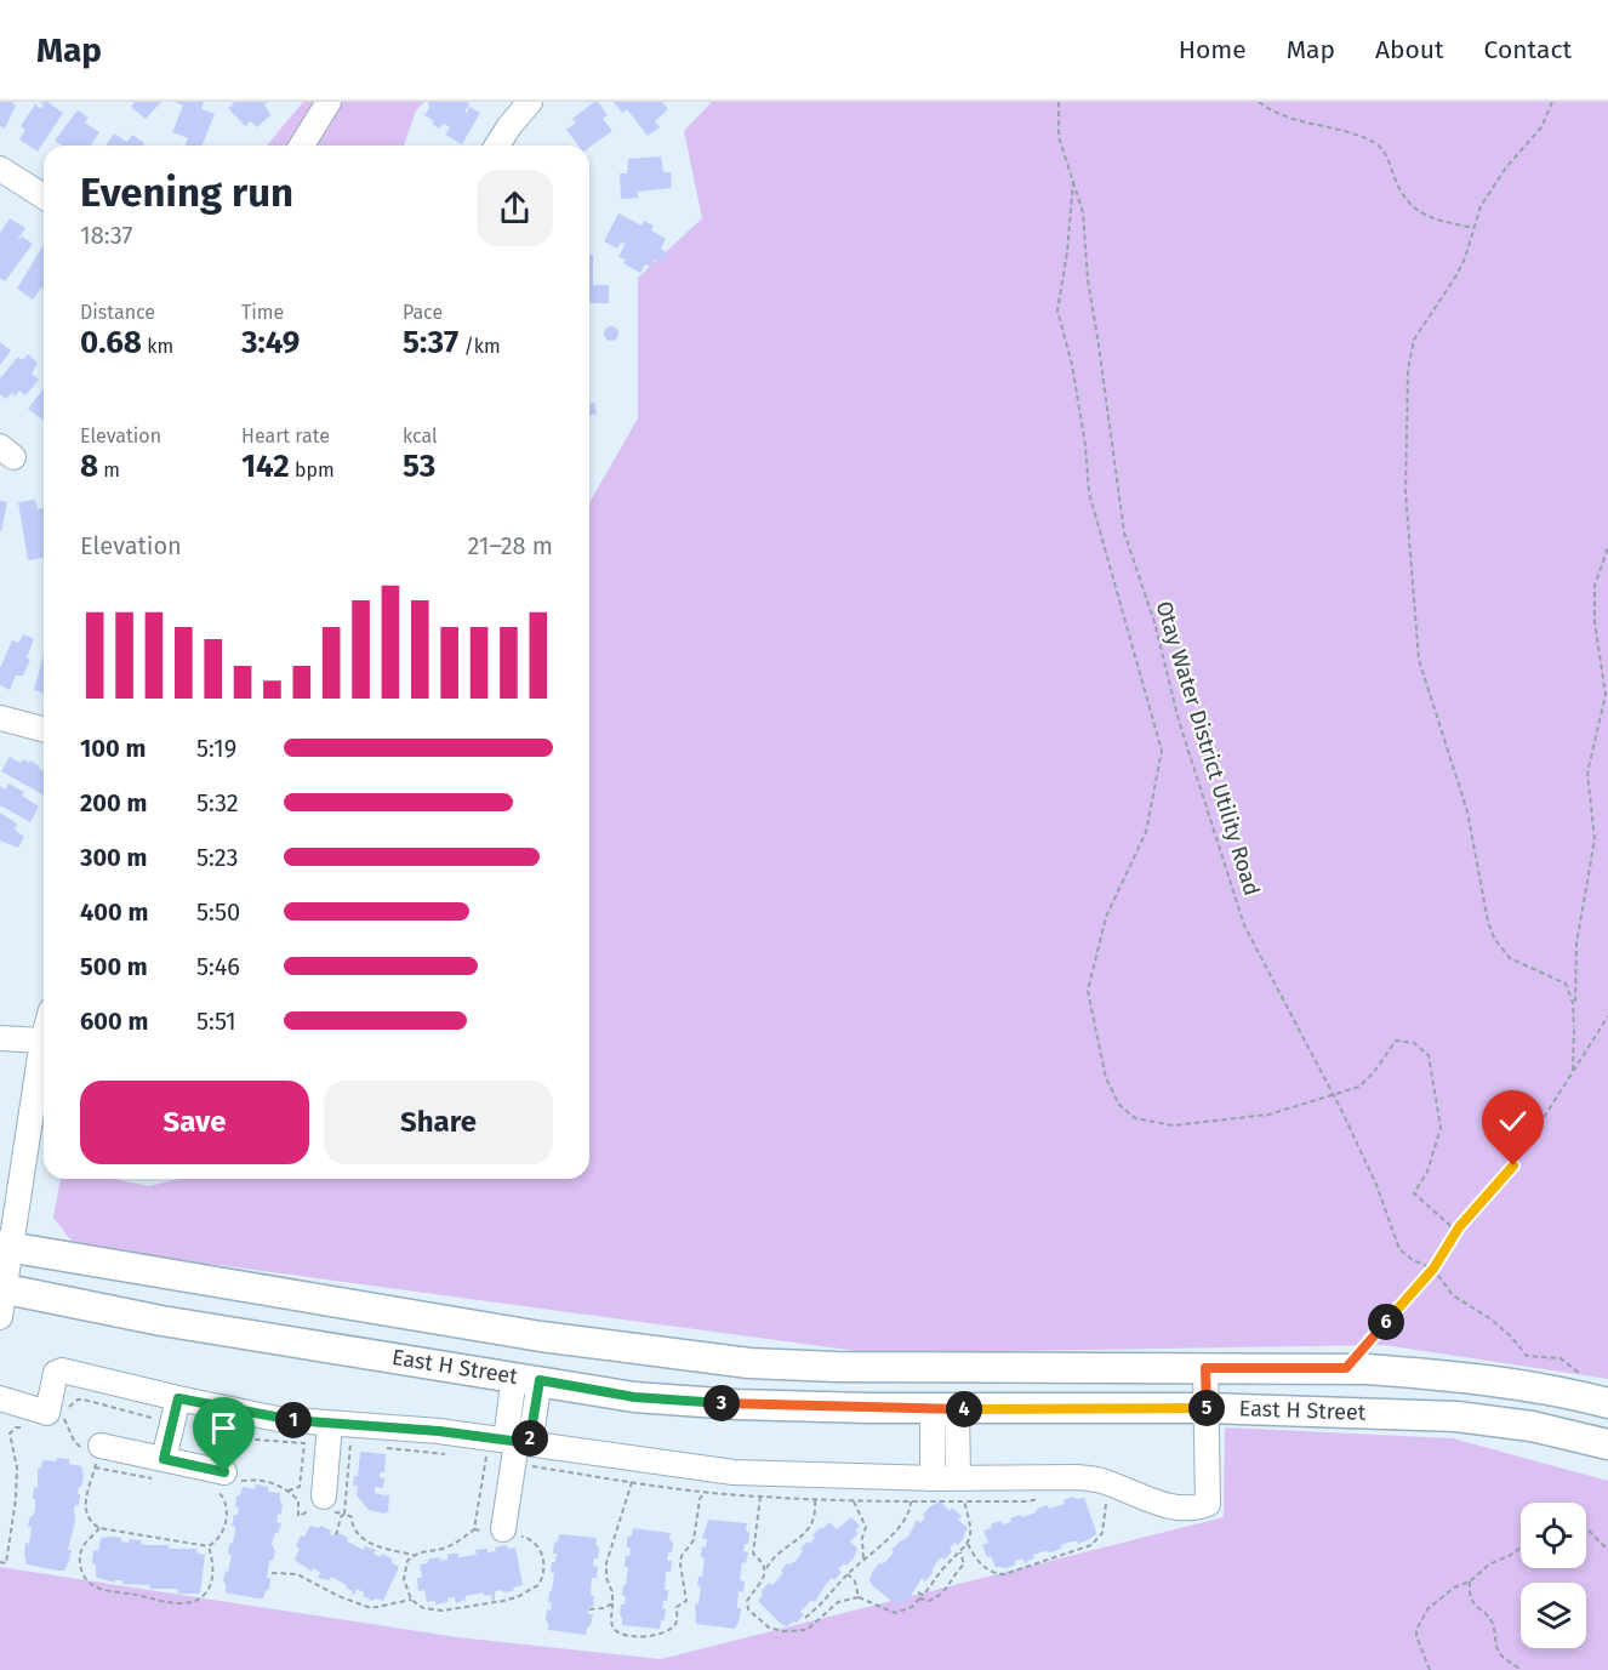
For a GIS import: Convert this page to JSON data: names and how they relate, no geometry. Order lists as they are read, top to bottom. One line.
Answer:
{"streets":{"main road":["East H Street"],"path":["Otay Water District Utility Road"]},"page":{"header":"Map","nav":["Home","Map","About","Contact"],"heading":["Evening run","18:37"],"stats":[["Distance","0.68 km"],["Time","3:49"],["Pace","5:37 /km"],["Elevation","8 m"],["Heart rate","142 bpm"],["kcal","53"]],"chart":["Elevation","21–28 m"],"list":[{"name":"100 m","note":"5:19"},{"name":"200 m","note":"5:32"},{"name":"300 m","note":"5:23"},{"name":"400 m","note":"5:50"},{"name":"500 m","note":"5:46"},{"name":"600 m","note":"5:51"}],"buttons":["Save","Share"],"pins":["6","3","5","4","1","2"]}}
